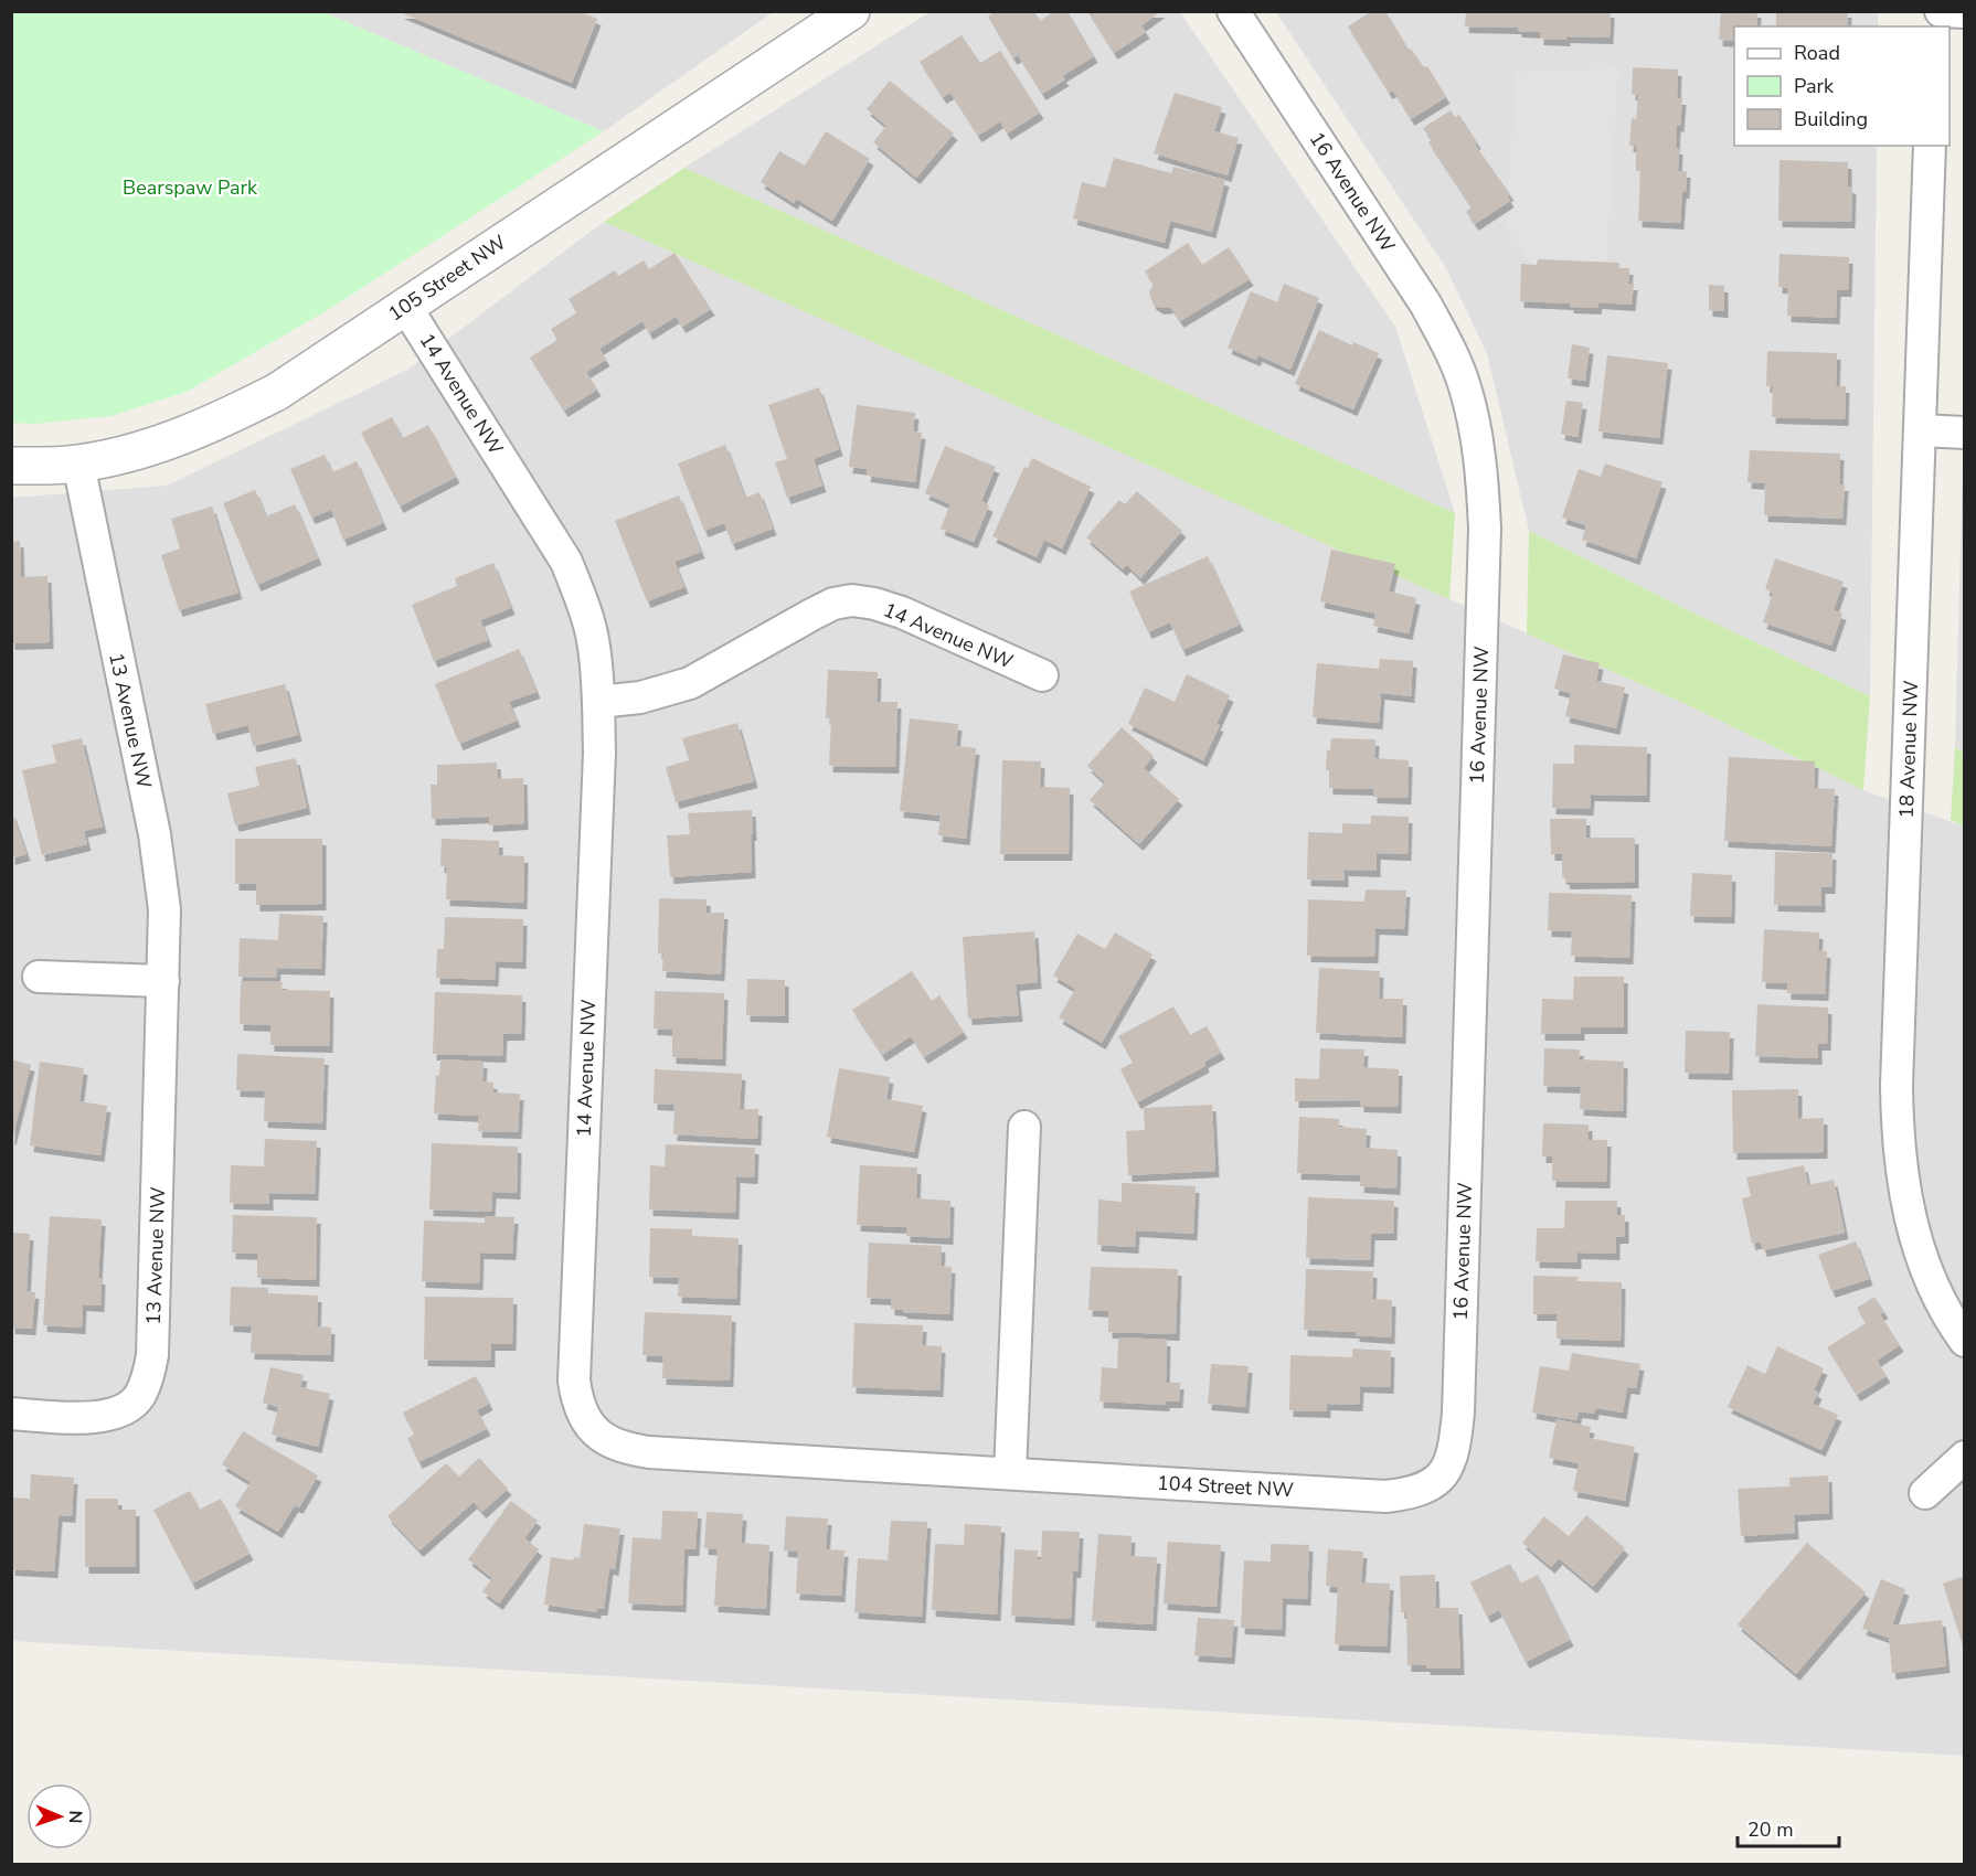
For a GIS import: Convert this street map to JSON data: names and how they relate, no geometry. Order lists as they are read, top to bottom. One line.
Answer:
{"streets":{"street":["16 Avenue NW","105 Street NW","14 Avenue NW","13 Avenue NW","18 Avenue NW","104 Street NW"]},"crossings":[["16 Avenue NW","104 Street NW"],["105 Street NW","14 Avenue NW"],["105 Street NW","13 Avenue NW"],["14 Avenue NW","104 Street NW"]],"parks":["Bearspaw Park"],"legend":["Road","Park","Building"],"scale_bar":"20 m","north":"right"}
